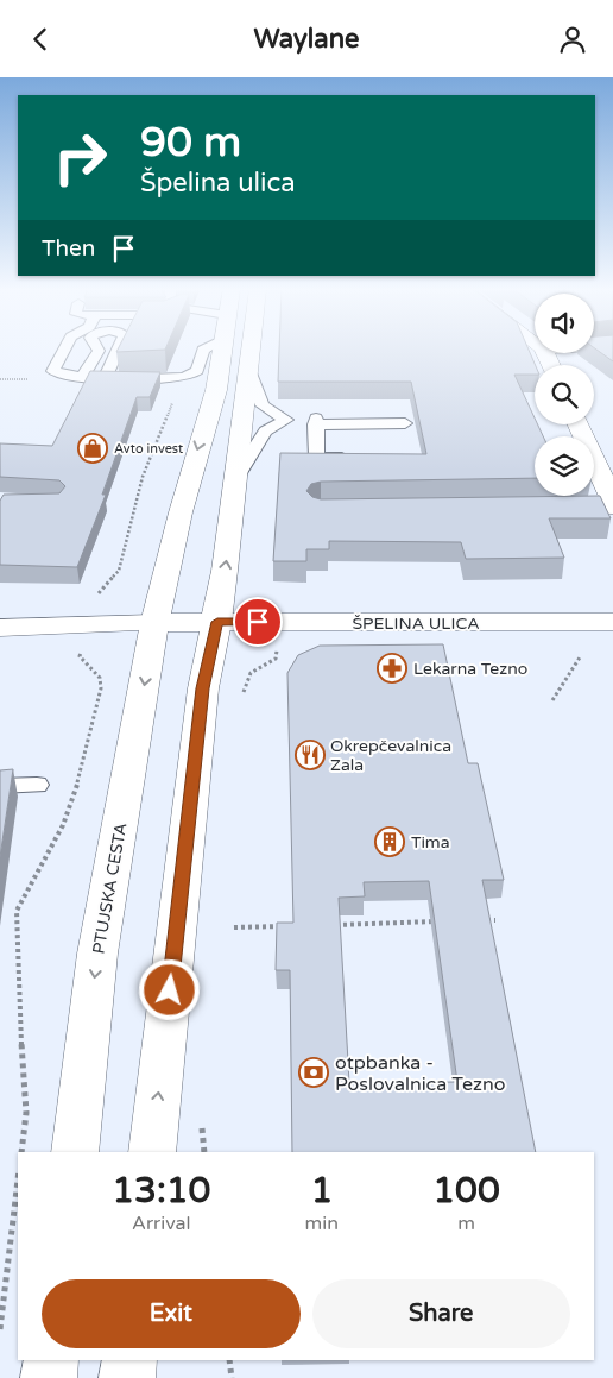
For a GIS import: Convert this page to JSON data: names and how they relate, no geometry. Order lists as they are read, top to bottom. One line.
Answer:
{"streets":{"main road":["ŠPELINA ULICA","PTUJSKA CESTA"]},"places":{"shop":["Avto invest"],"pharmacy":["Lekarna Tezno"],"restaurant":["Okrepčevalnica Zala"],"building":["Tima"],"bank":["otpbanka - Poslovalnica Tezno"]},"page":{"header":"Waylane","turn":["90 m","Špelina ulica"],"then":"Then","eta":["13:10","Arrival","1","min","100","m"],"buttons":["Exit","Share"]}}
